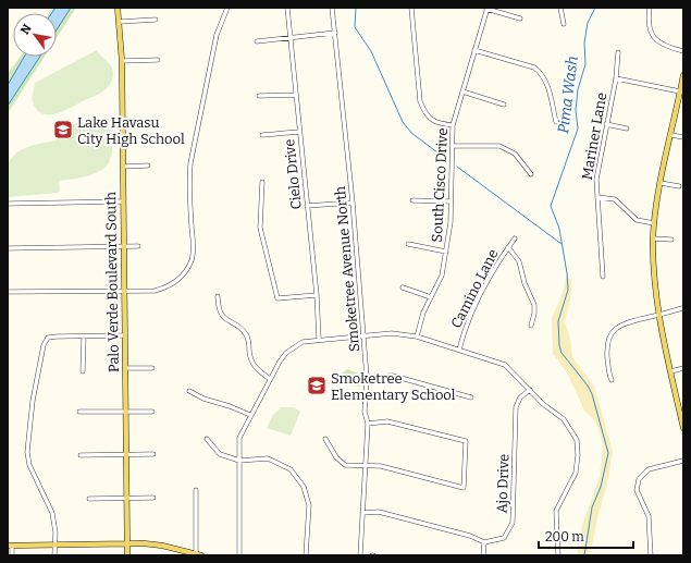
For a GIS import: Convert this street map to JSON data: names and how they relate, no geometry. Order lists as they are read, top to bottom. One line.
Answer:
{"streets":{"main road":["Palo Verde Boulevard South"],"street":["Mariner Lane","Cielo Drive","South Cisco Drive","Smoketree Avenue North","Camino Lane","Ajo Drive"]},"water":["Pima Wash"],"places":{"school or university":["Lake Havasu City High School","Smoketree Elementary School"]},"scale_bar":"200 m","north":"top left"}
